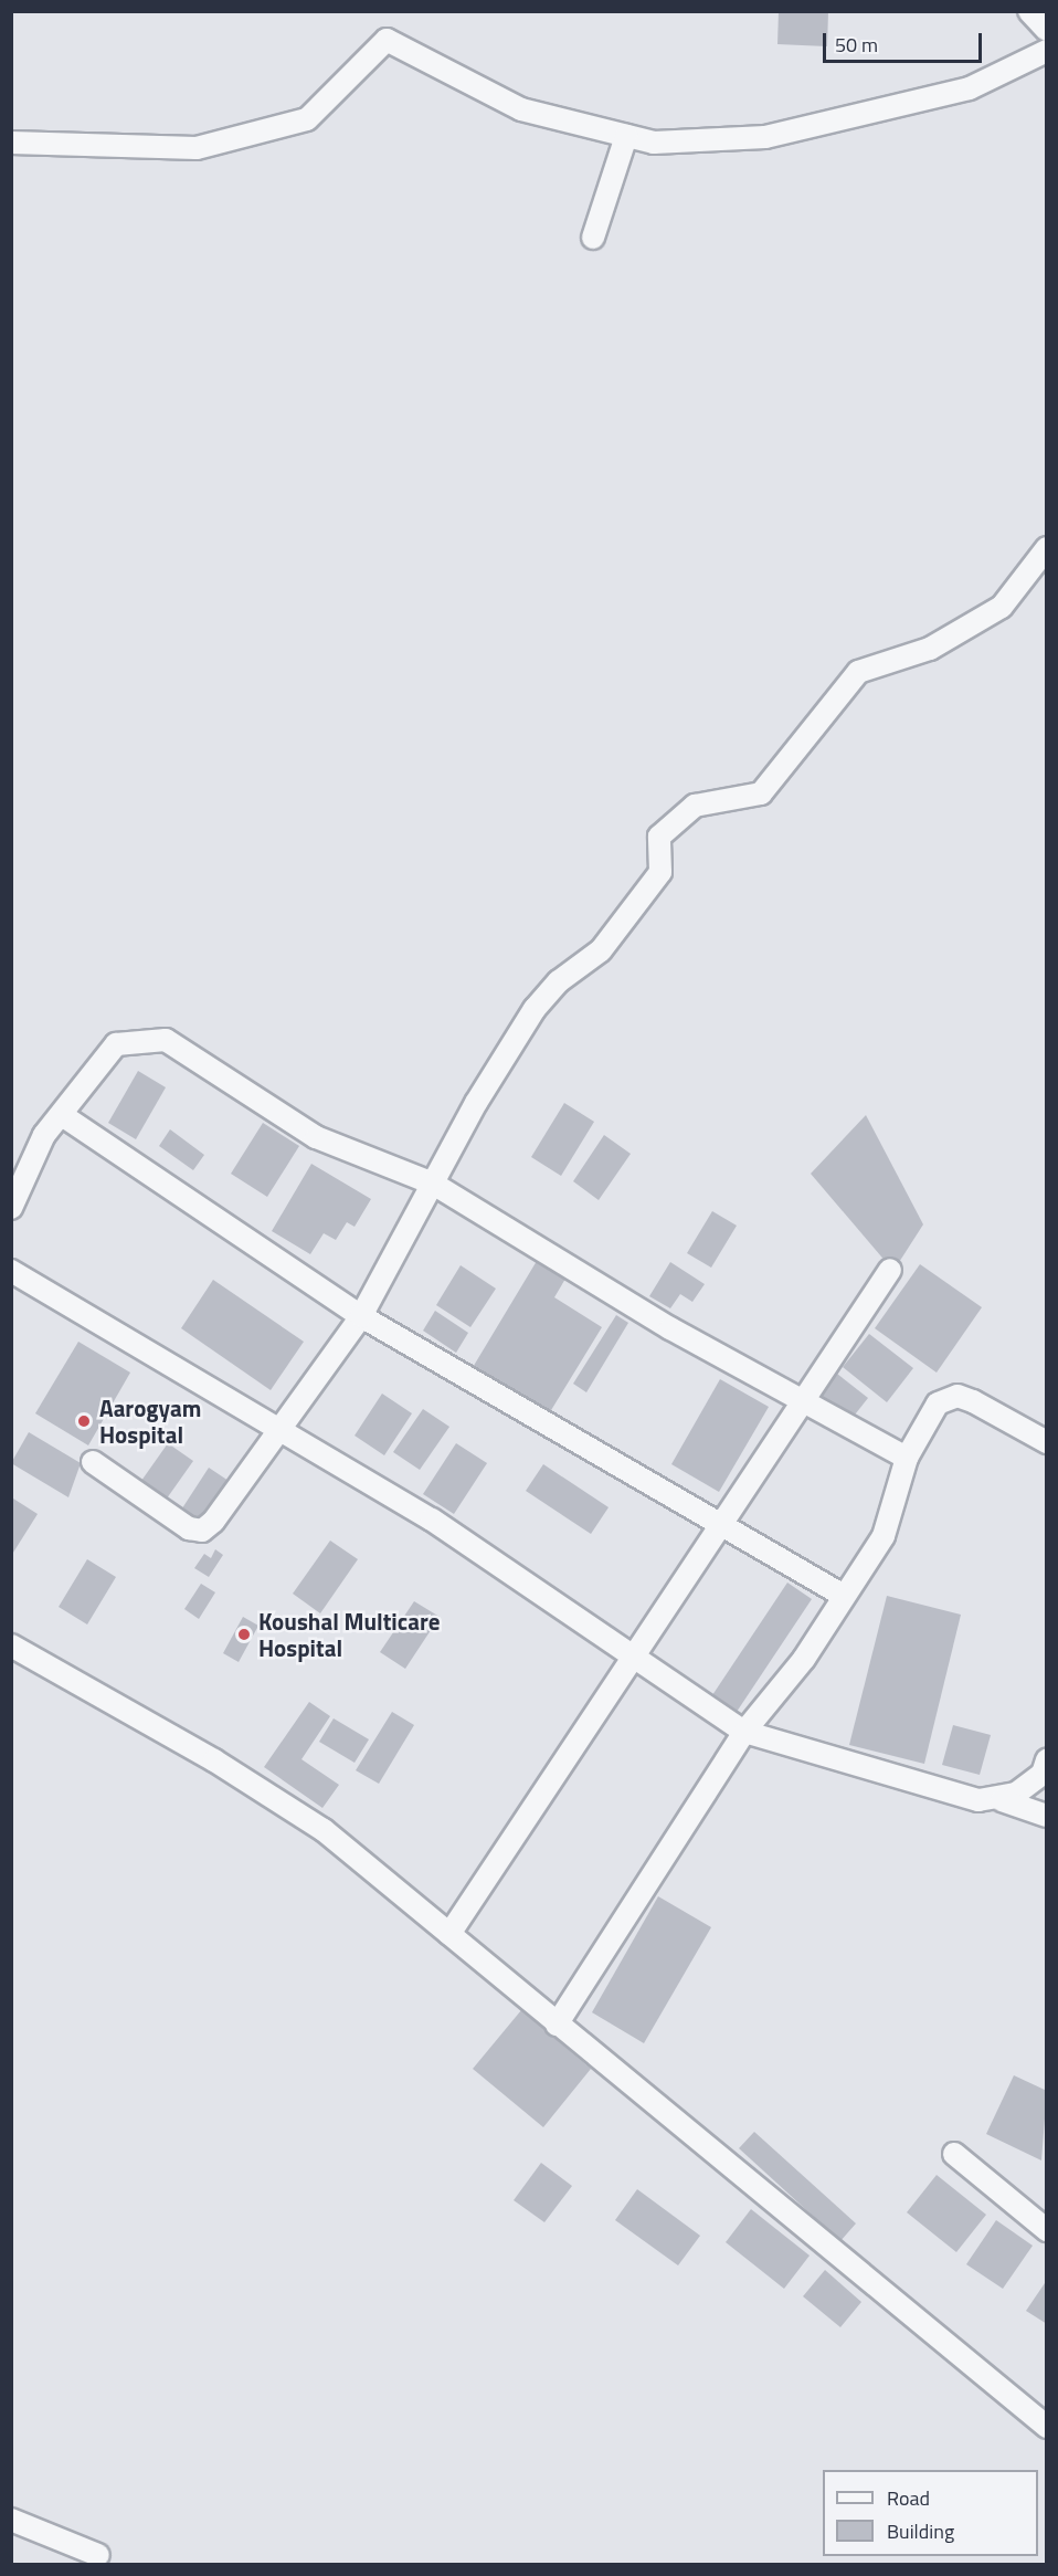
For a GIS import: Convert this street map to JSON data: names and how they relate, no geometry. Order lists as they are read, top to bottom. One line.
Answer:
{"places":["Aarogyam Hospital","Koushal Multicare Hospital"],"legend":["Road","Building"],"scale_bar":"50 m"}
